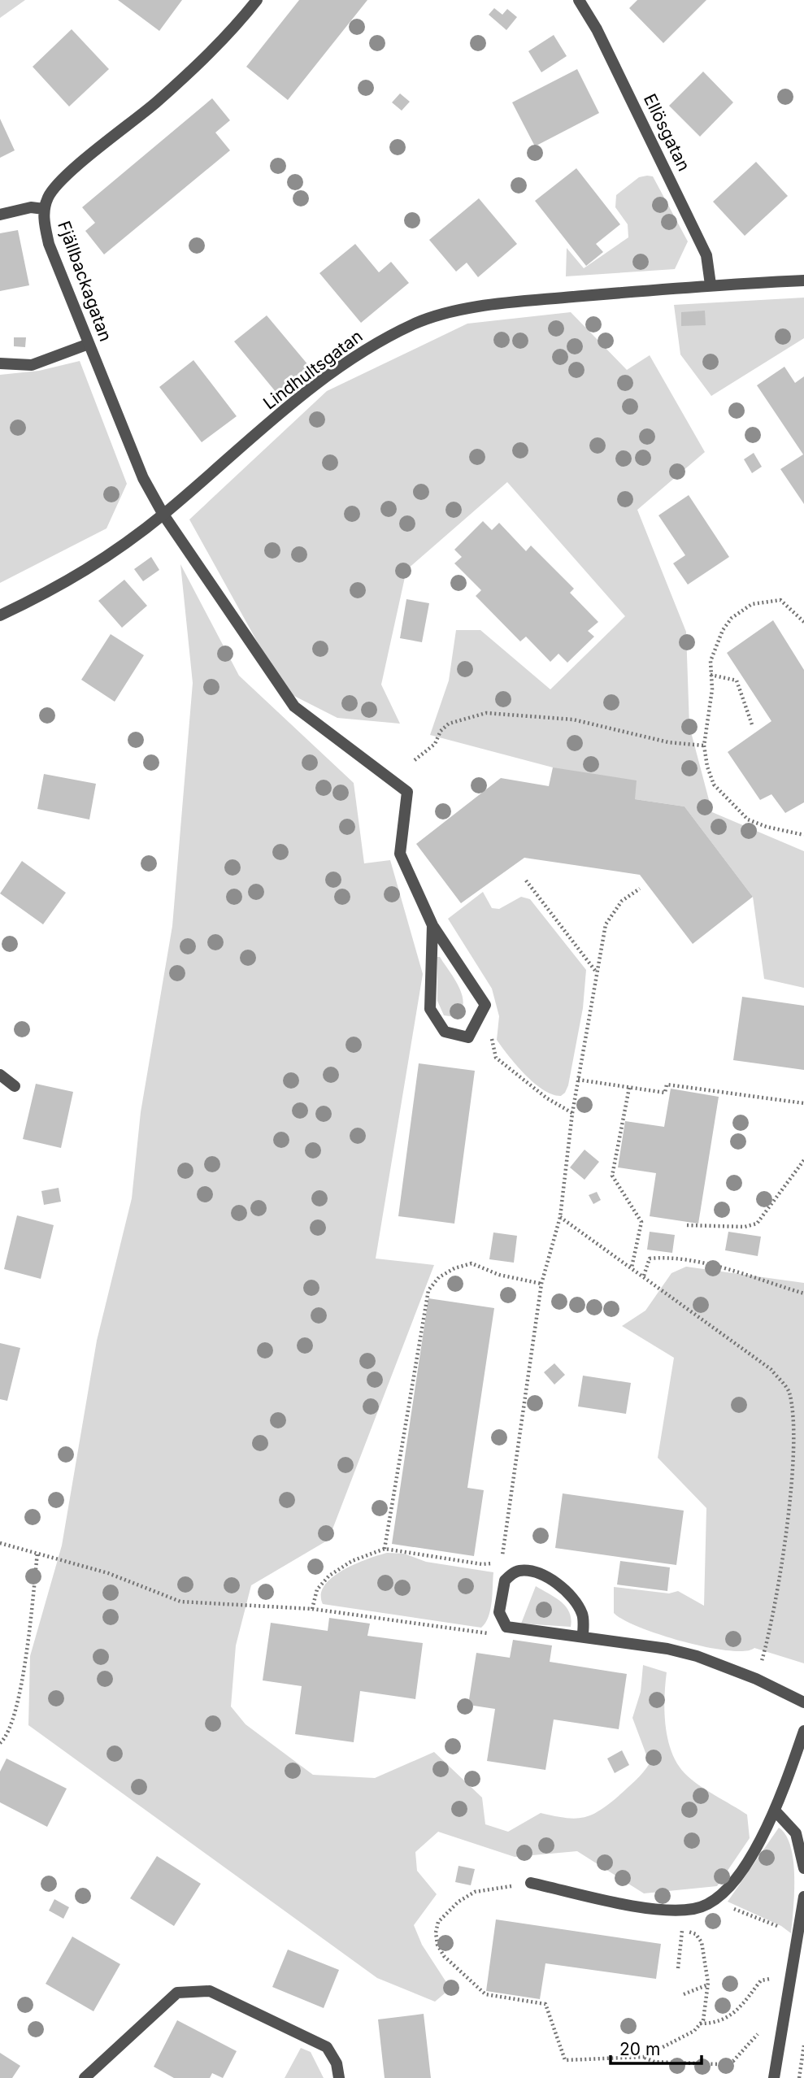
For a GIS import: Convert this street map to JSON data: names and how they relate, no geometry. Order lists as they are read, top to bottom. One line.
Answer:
{"streets":{"street":["Ellösgatan","Fjällbackagatan","Lindhultsgatan"]},"crossings":[["Ellösgatan","Lindhultsgatan"],["Fjällbackagatan","Lindhultsgatan"]],"scale_bar":"20 m"}
